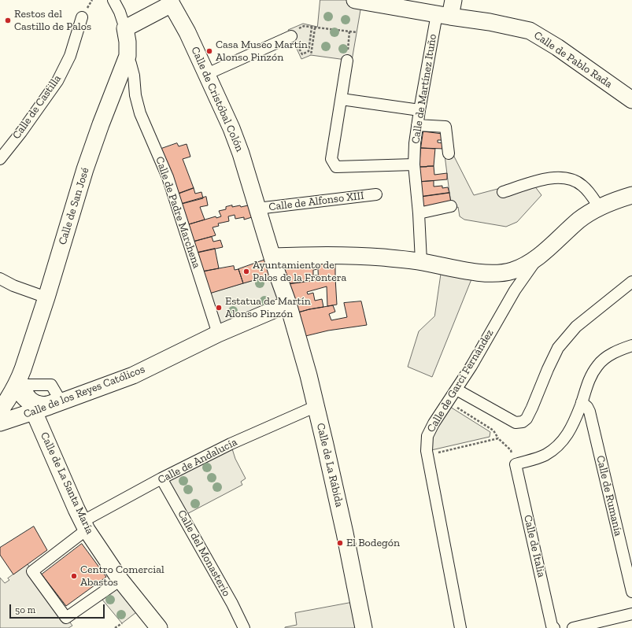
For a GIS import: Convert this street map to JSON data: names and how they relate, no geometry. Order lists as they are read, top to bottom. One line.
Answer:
{"streets":{"street":["Calle de Pablo Rada","Calle de Martínez Ituño","Calle de Cristóbal Colón","Calle de Castilla","Calle de Alfonso XIII","Calle de San José","Calle de Padre Marchena","Calle de Garci Fernández","Calle de los Reyes Católicos","Calle de Andalucía","Calle de La Rábida","Calle de La Santa María","Calle de Rumanía","Calle de Italia","Calle del Monasterio"]},"crossings":[["Calle de Pablo Rada","Calle de Martínez Ituño"],["Calle de Cristóbal Colón","Calle de Alfonso XIII"],["Calle de Cristóbal Colón","Calle de los Reyes Católicos"],["Calle de Cristóbal Colón","Calle de La Rábida"],["Calle de San José","Calle de Padre Marchena"],["Calle de Padre Marchena","Calle de los Reyes Católicos"],["Calle de los Reyes Católicos","Calle de La Rábida"],["Calle de los Reyes Católicos","Calle de La Santa María"],["Calle de Andalucía","Calle de La Rábida"],["Calle de Andalucía","Calle de La Santa María"],["Calle de Andalucía","Calle del Monasterio"]],"places":["Restos del Castillo de Palos","Casa Museo Martín Alonso Pinzón","Ayuntamiento de Palos de la Frontera","Estatua de Martín Alonso Pinzón","El Bodegón","Centro Comercial Abastos"],"scale_bar":"50 m"}
